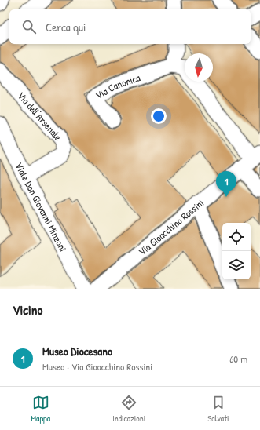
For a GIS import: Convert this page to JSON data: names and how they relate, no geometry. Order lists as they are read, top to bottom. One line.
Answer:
{"streets":{"street":["Via Canonica","Via dell'Arsenale","Viale Don Giovanni Minzoni","Via Gioacchino Rossini"]},"crossings":[["Via dell'Arsenale","Viale Don Giovanni Minzoni"]],"north":"bottom","page":{"search":"Cerca qui","pins":"1","heading":"Vicino","list":[{"mark":"1","name":"Museo Diocesano","note":"Museo · Via Gioacchino Rossini","value":"60 m"}],"nav":["Mappa","Indicazioni","Salvati"]}}
